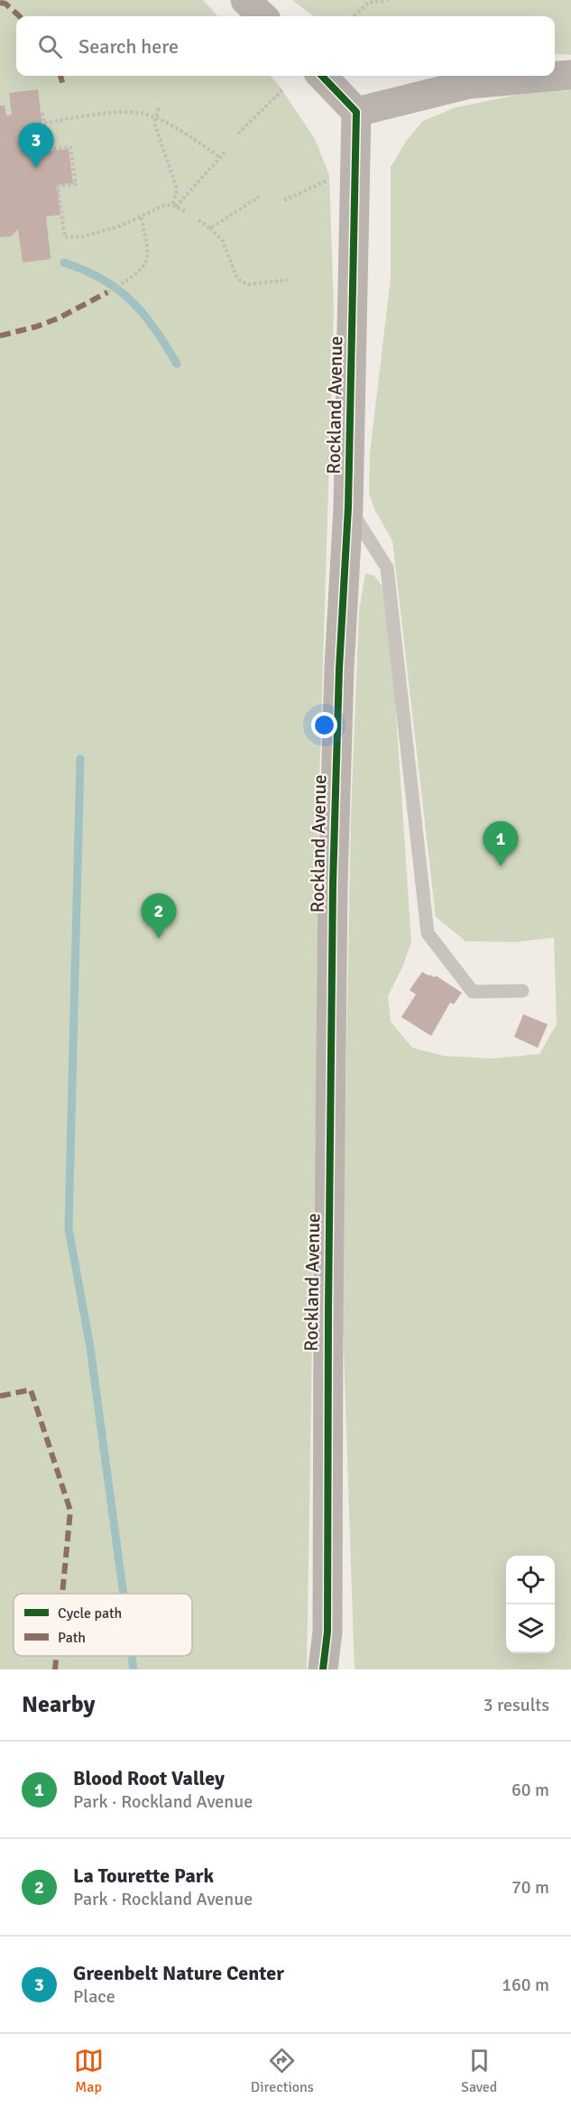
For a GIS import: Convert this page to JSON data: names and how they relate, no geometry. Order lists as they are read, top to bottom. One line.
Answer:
{"streets":{"street":["Rockland Avenue"]},"legend":["Cycle path","Path"],"page":{"search":"Search here","pins":["3","1","2"],"heading":["Nearby","3 results"],"list":[{"mark":"1","name":"Blood Root Valley","note":"Park · Rockland Avenue","value":"60 m"},{"mark":"2","name":"La Tourette Park","note":"Park · Rockland Avenue","value":"70 m"},{"mark":"3","name":"Greenbelt Nature Center","note":"Place","value":"160 m"}],"nav":["Map","Directions","Saved"]}}
